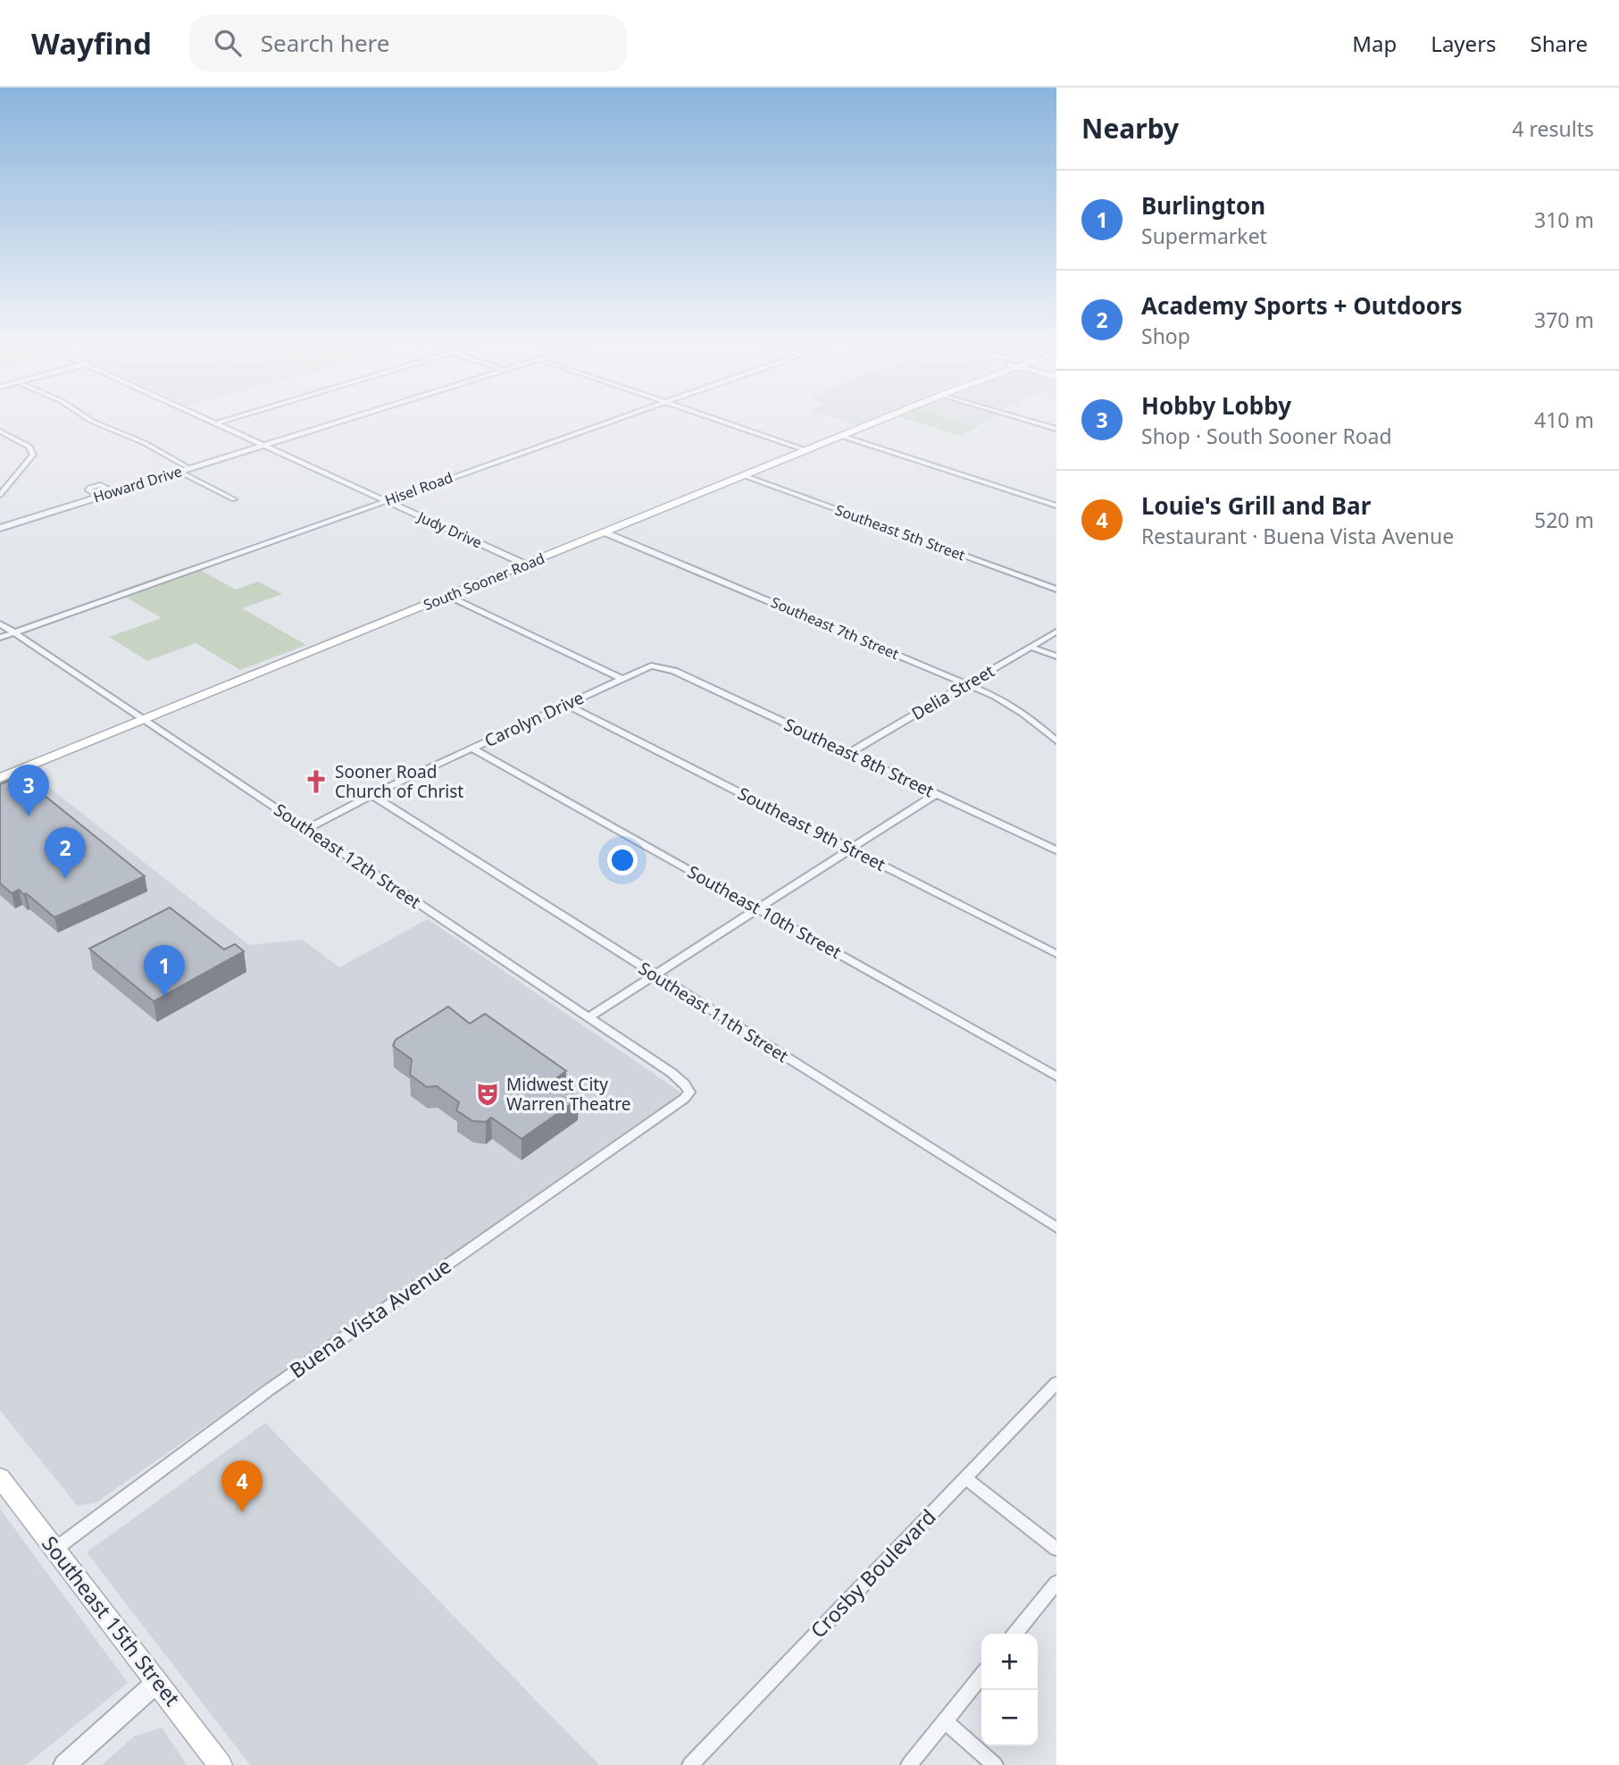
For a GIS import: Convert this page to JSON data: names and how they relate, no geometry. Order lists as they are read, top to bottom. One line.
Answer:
{"streets":{"main road":["South Sooner Road","Southeast 15th Street"],"street":["Howard Drive","Hisel Road","Judy Drive","Southeast 5th Street","Southeast 7th Street","Delia Street","Carolyn Drive","Southeast 8th Street","Southeast 9th Street","Southeast 12th Street","Southeast 10th Street","Southeast 11th Street","Buena Vista Avenue","Crosby Boulevard"]},"crossings":[["Howard Drive","Judy Drive"],["Hisel Road","Judy Drive"],["Hisel Road","Southeast 12th Street"],["Judy Drive","South Sooner Road"],["Southeast 5th Street","South Sooner Road"],["South Sooner Road","Southeast 7th Street"],["South Sooner Road","Southeast 12th Street"],["Southeast 7th Street","Delia Street"],["Delia Street","Southeast 8th Street"],["Carolyn Drive","Southeast 8th Street"],["Carolyn Drive","Southeast 9th Street"],["Carolyn Drive","Southeast 12th Street"],["Carolyn Drive","Southeast 10th Street"],["Carolyn Drive","Southeast 11th Street"],["Southeast 12th Street","Buena Vista Avenue"],["Buena Vista Avenue","Southeast 15th Street"]],"places":{"church":["Sooner Road Church of Christ"],"theatre":["Midwest City Warren Theatre"]},"page":{"header":"Wayfind","search":"Search here","nav":["Map","Layers","Share"],"heading":["Nearby","4 results"],"list":[{"mark":"1","name":"Burlington","note":"Supermarket","value":"310 m"},{"mark":"2","name":"Academy Sports + Outdoors","note":"Shop","value":"370 m"},{"mark":"3","name":"Hobby Lobby","note":"Shop · South Sooner Road","value":"410 m"},{"mark":"4","name":"Louie's Grill and Bar","note":"Restaurant · Buena Vista Avenue","value":"520 m"}],"pins":["3","2","1","4"],"map_buttons":["+","−"]}}
